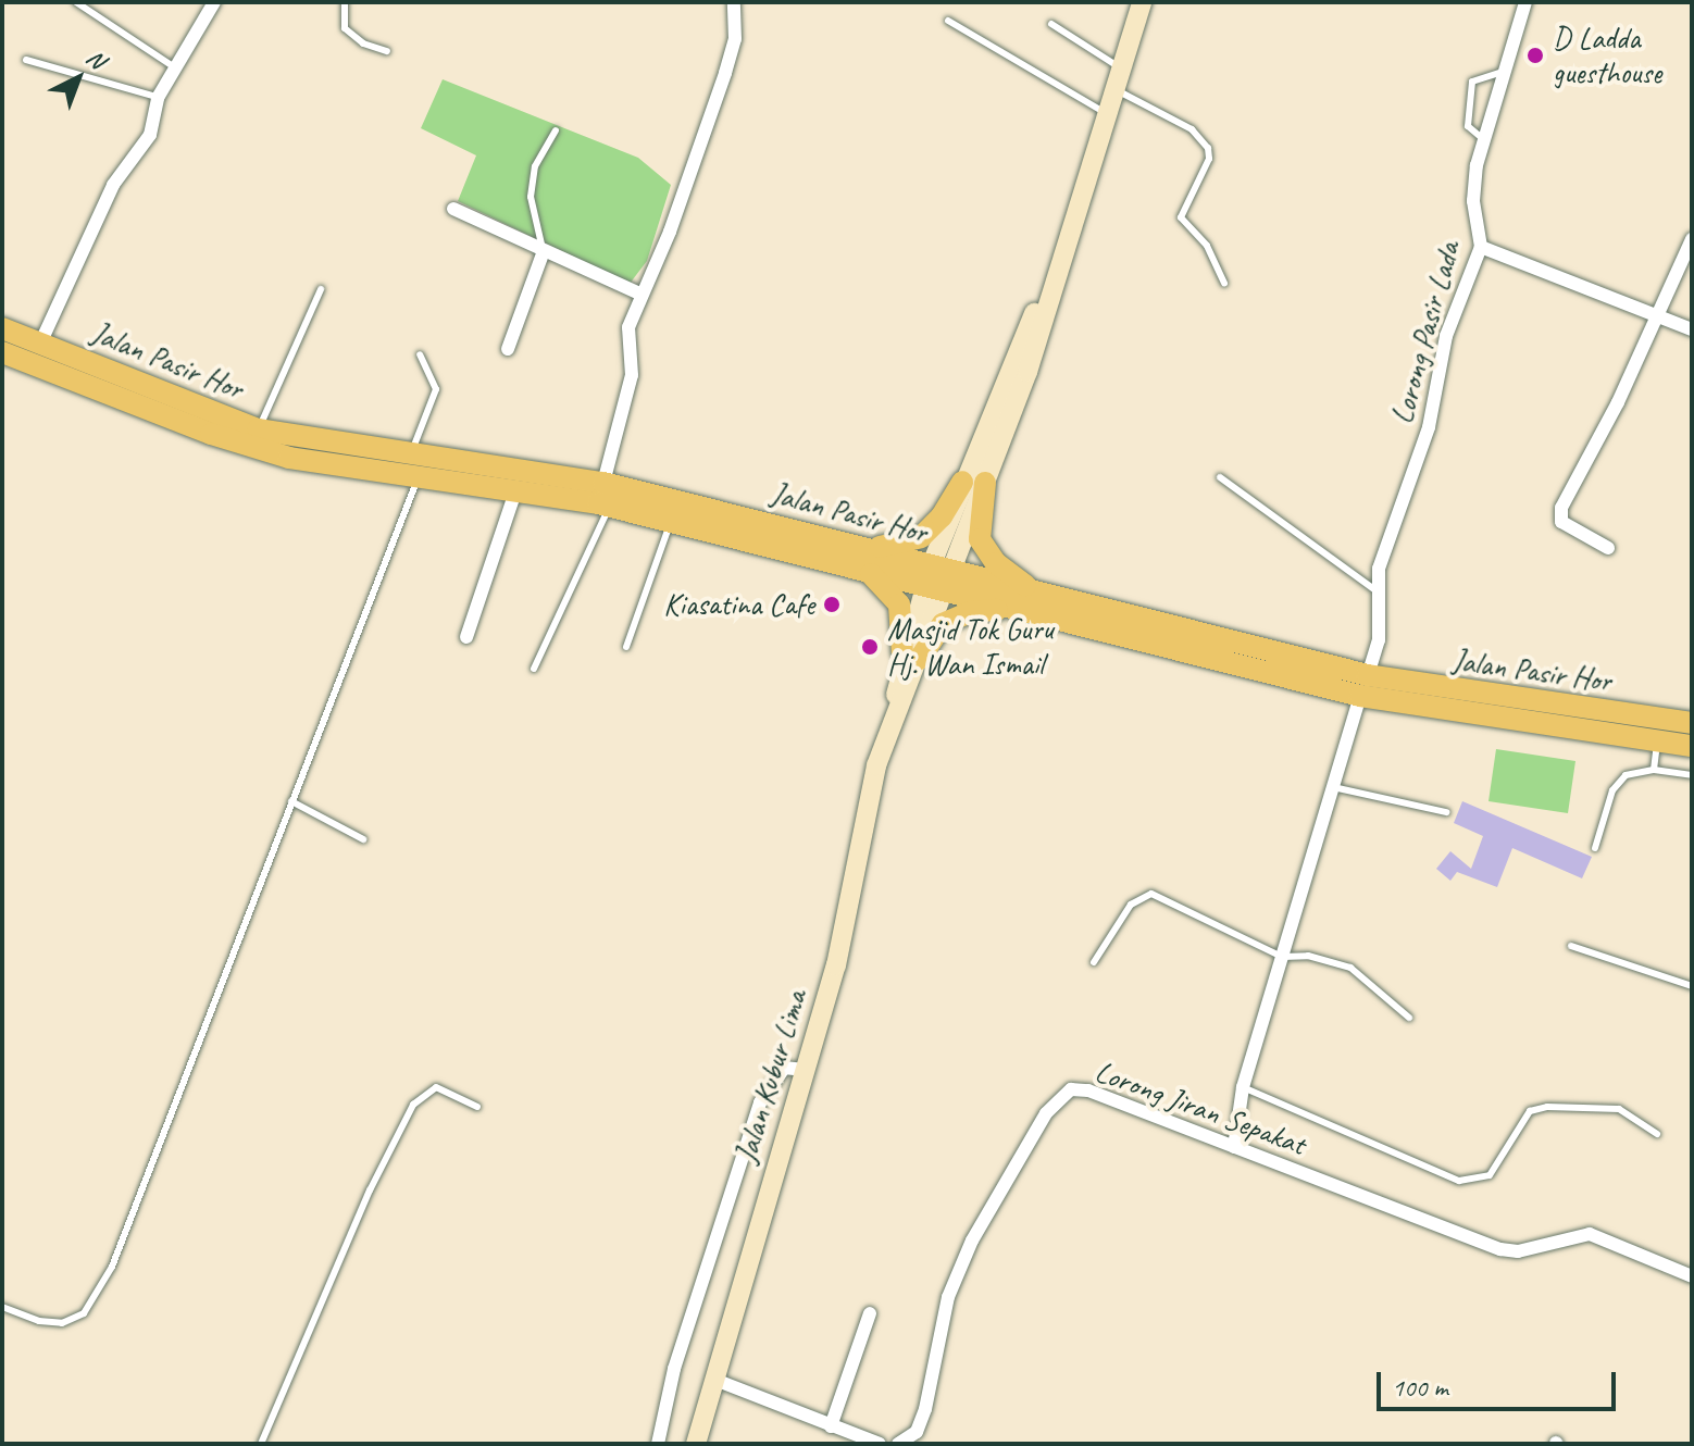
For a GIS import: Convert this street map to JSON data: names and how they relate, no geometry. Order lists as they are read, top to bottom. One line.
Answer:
{"streets":{"main road":["Jalan Pasir Hor","Jalan Kubur Lima"],"street":["Lorong Pasir Lada","Lorong Jiran Sepakat"]},"crossings":[["Lorong Pasir Lada","Jalan Pasir Hor"],["Lorong Pasir Lada","Lorong Jiran Sepakat"],["Jalan Pasir Hor","Jalan Kubur Lima"]],"places":["D Ladda guesthouse","Kiasatina Cafe","Masjid Tok Guru Hj. Wan Ismail"],"scale_bar":"100 m","north":"top right"}
